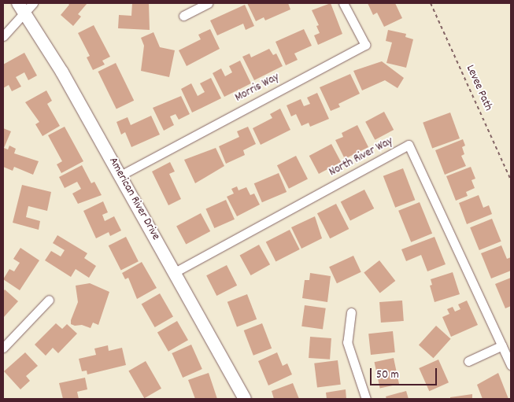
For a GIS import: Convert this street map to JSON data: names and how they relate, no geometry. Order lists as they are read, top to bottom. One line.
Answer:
{"streets":{"street":["Morris Way","North River Way","American River Drive"],"path":["Levee Path"]},"crossings":[["Morris Way","American River Drive"],["North River Way","American River Drive"]],"scale_bar":"50 m"}
